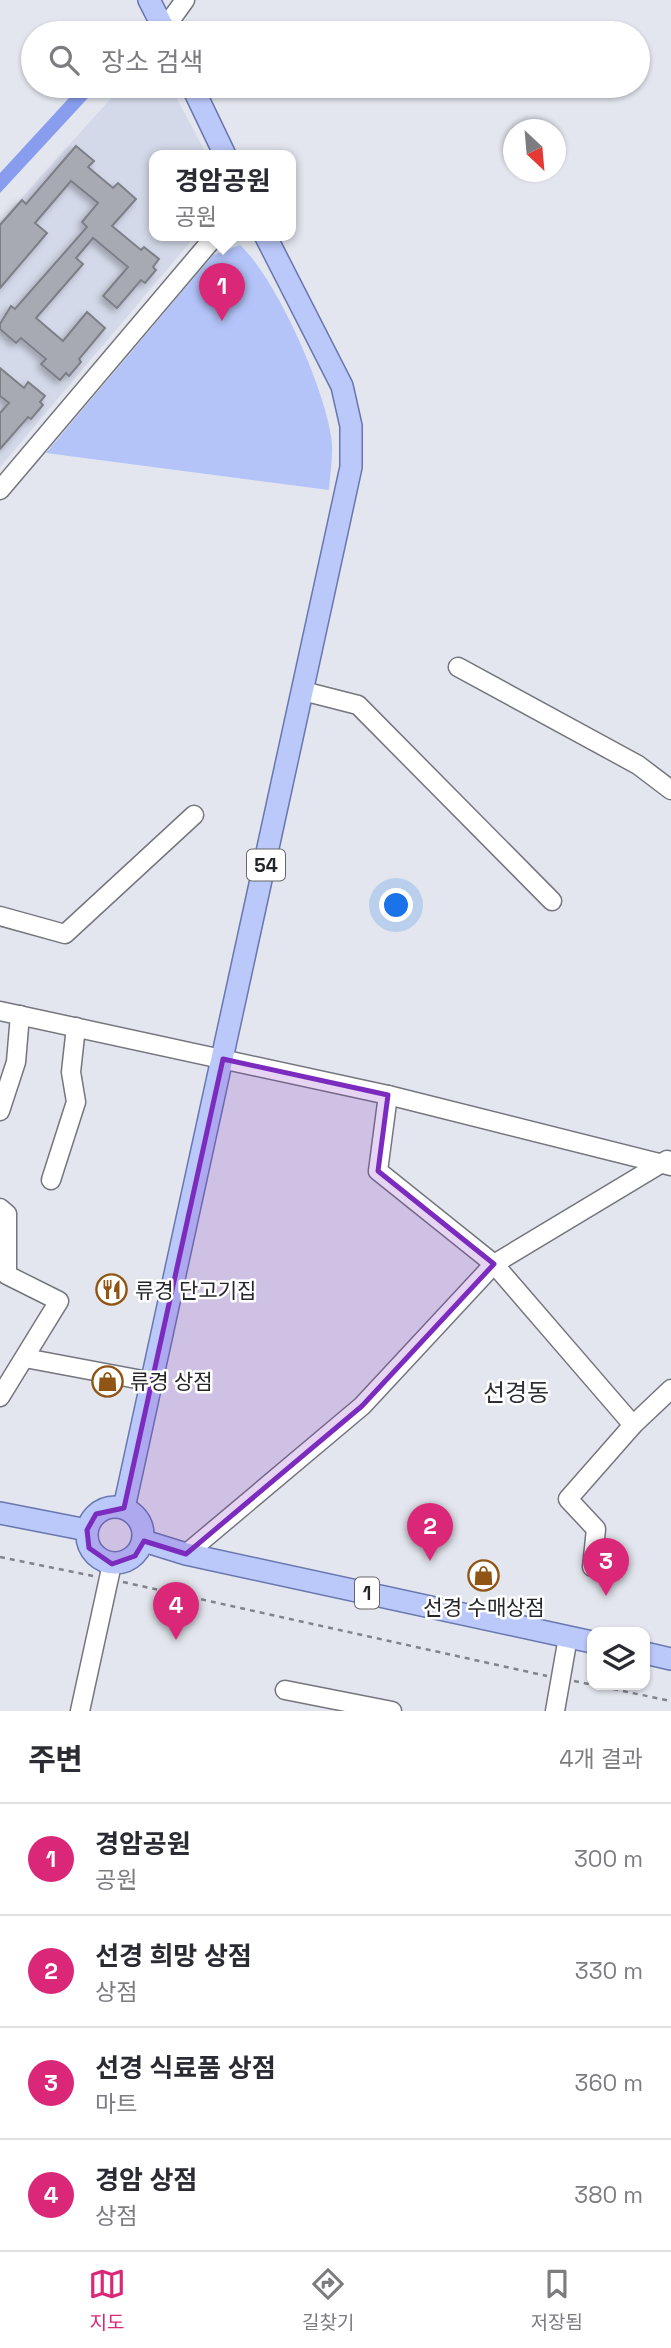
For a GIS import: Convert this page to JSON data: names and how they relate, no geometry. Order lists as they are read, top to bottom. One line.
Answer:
{"streets":{"main road":["54","1"]},"crossings":[["54","1"]],"districts":["선경동"],"places":{"restaurant":["류경 단고기집"],"shop":["류경 상점","선경 수매상점"]},"north":"bottom right","page":{"search":"장소 검색","popup":["경암공원","공원"],"pins":["1","2","3","4"],"heading":["주변","4개 결과"],"list":[{"mark":"1","name":"경암공원","note":"공원","value":"300 m"},{"mark":"2","name":"선경 희망 상점","note":"상점","value":"330 m"},{"mark":"3","name":"선경 식료품 상점","note":"마트","value":"360 m"},{"mark":"4","name":"경암 상점","note":"상점","value":"380 m"}],"nav":["지도","길찾기","저장됨"]}}
